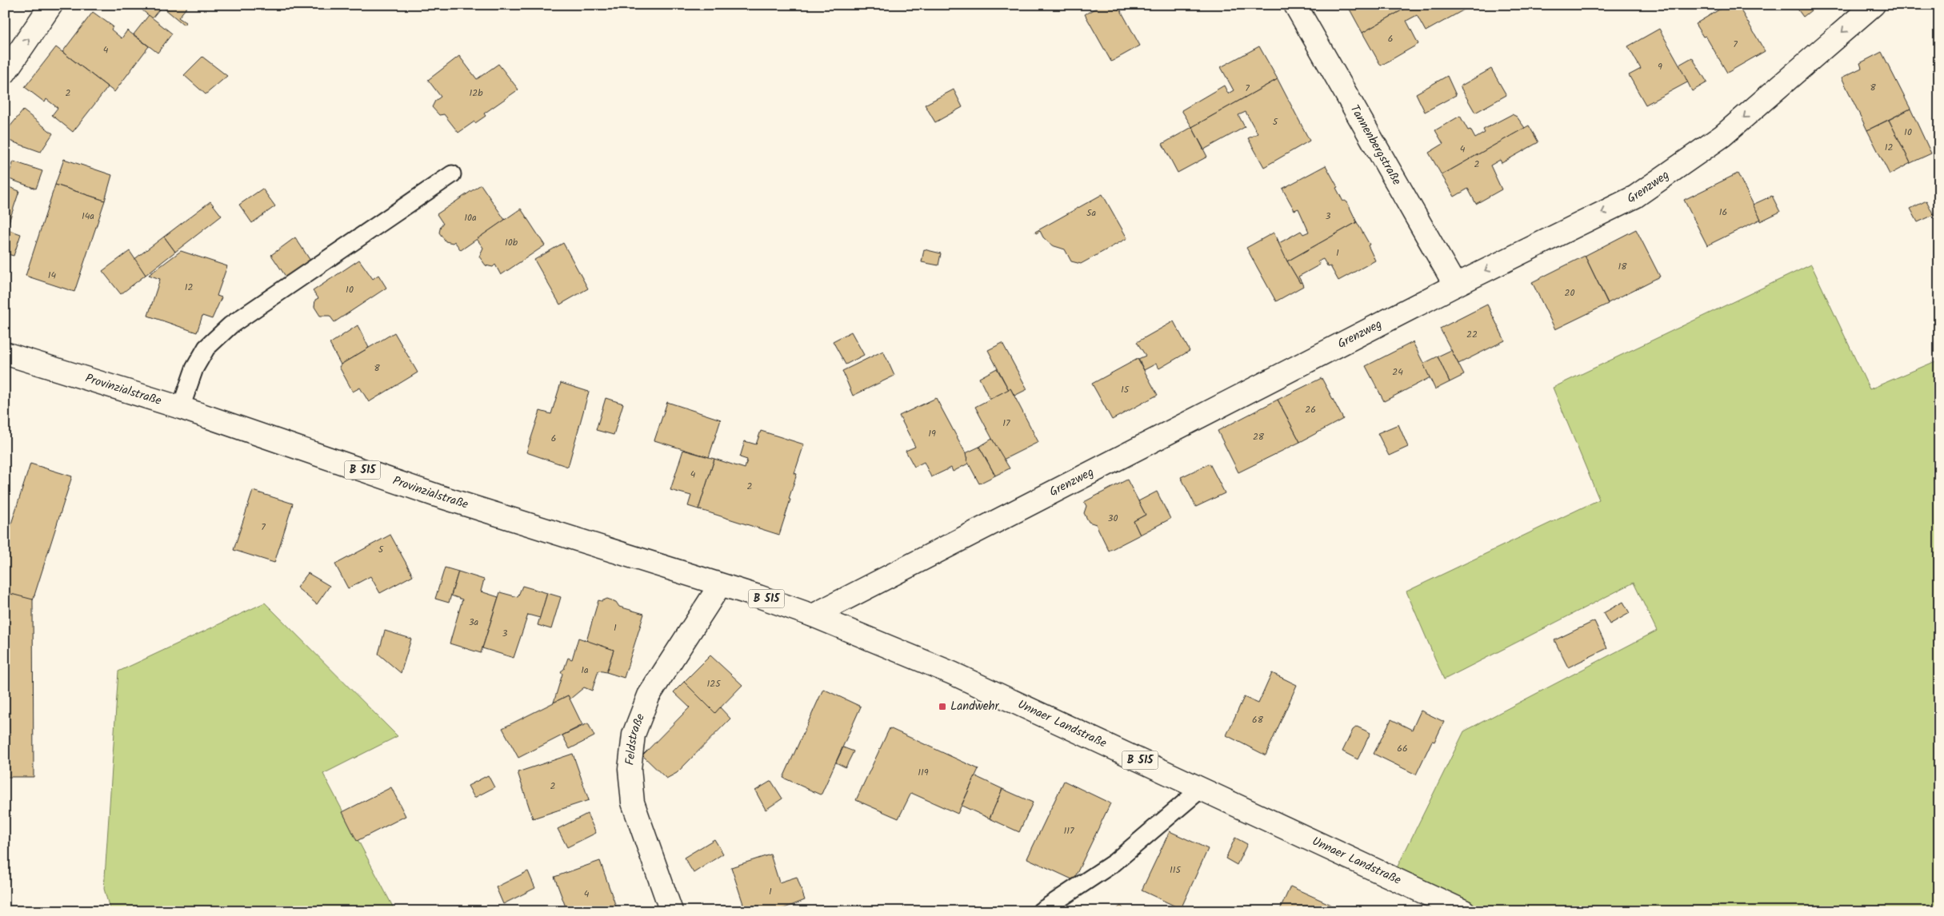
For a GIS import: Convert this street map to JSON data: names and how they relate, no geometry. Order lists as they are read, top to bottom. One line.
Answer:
{"streets":{"street":["Tannenbergstraße","Grenzweg","Provinzialstraße","B 515","Unnaer Landstraße","Feldstraße"]},"crossings":[["Tannenbergstraße","Grenzweg"],["Grenzweg","Unnaer Landstraße"],["Provinzialstraße","Unnaer Landstraße"],["Provinzialstraße","Feldstraße"],["Unnaer Landstraße","Feldstraße"]],"one_way":["Grenzweg"],"places":{"transit":["Landwehr"]},"house_numbers":["6","7","4","9","8","7","2","12b","5","10","12","4","2","16","5a","14a","3","10a","10b","1","18","14","12","10","20","22","8","24","15","26","17","19","28","6","4","2","30","7","5","3a","1","3","1a","125","68","66","119","2","117","115","1","4"]}
